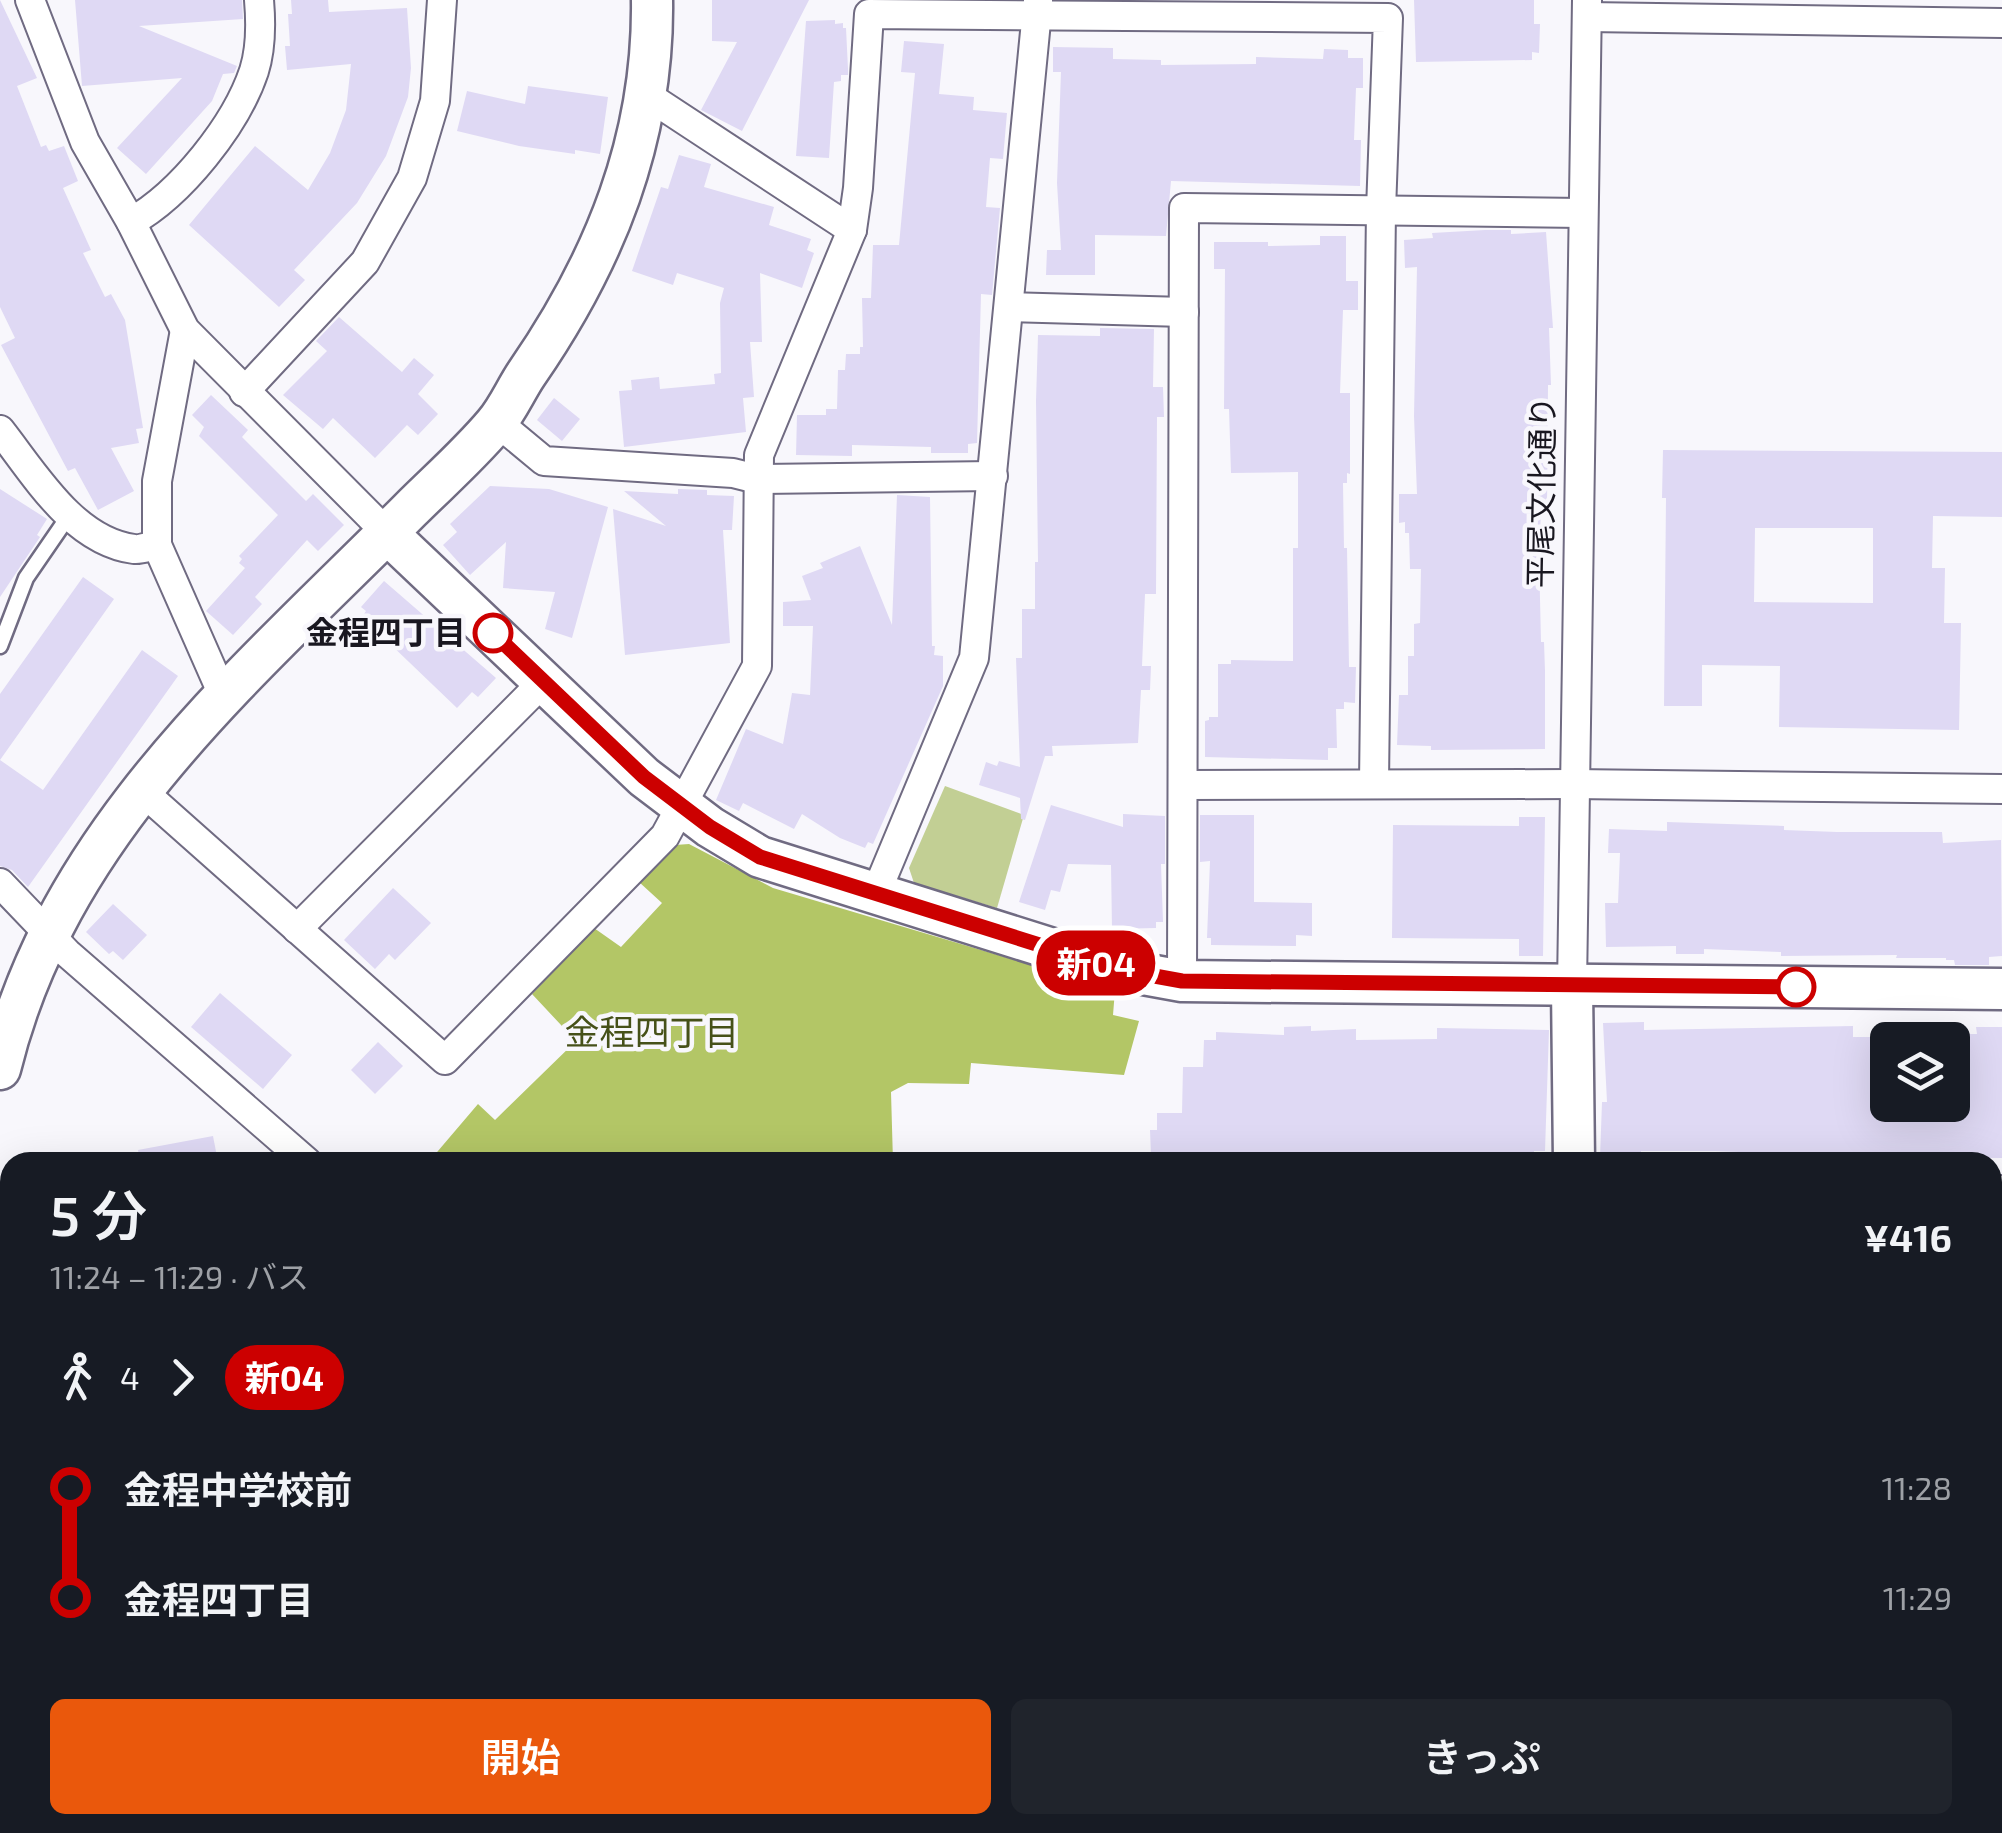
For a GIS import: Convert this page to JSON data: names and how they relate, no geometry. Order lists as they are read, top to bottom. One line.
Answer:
{"streets":{"street":["平尾文化通り"]},"districts":["金程四丁目"],"places":["金程四丁目"],"lines":["bus line 新04"],"page":{"on_map":"新04","heading":["5 分","11:24 – 11:29 · バス","¥416"],"legs":["4","新04"],"list":[{"name":"金程中学校前","value":"11:28"},{"name":"金程四丁目","value":"11:29"}],"buttons":["開始","きっぷ"]}}
